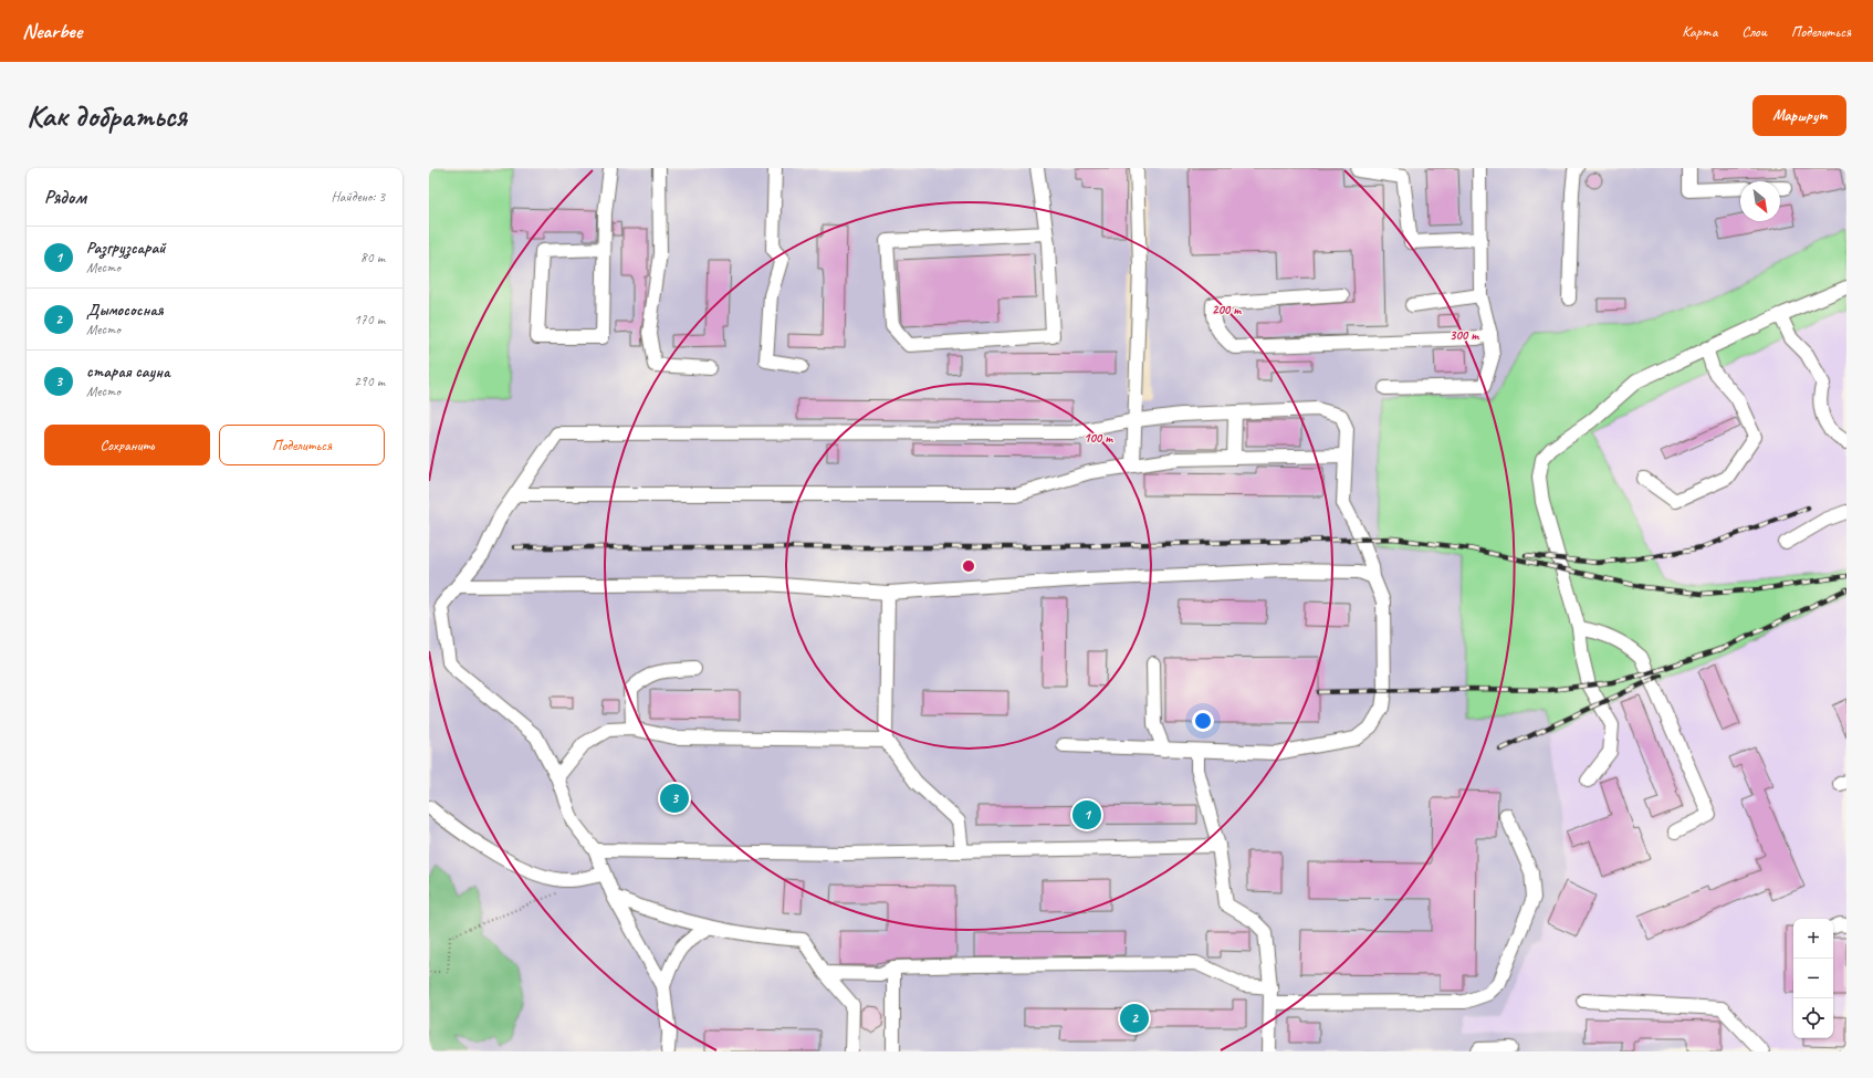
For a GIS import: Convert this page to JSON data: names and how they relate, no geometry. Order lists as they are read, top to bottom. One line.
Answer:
{"north":"bottom right","page":{"header":"Nearbee","nav":["Карта","Слои","Поделиться"],"buttons":["Маршрут",["Сохранить","Поделиться"]],"title":"Как добраться","heading":["Рядом","Найдено: 3"],"list":[{"mark":"1","name":"Разгрузсарай","note":"Место","value":"80 m"},{"mark":"2","name":"Дымососная","note":"Место","value":"170 m"},{"mark":"3","name":"старая сауна","note":"Место","value":"290 m"}],"pins":["3","1","2"],"map_buttons":["+","−"]},"rings":["200 m","300 m","100 m"]}
